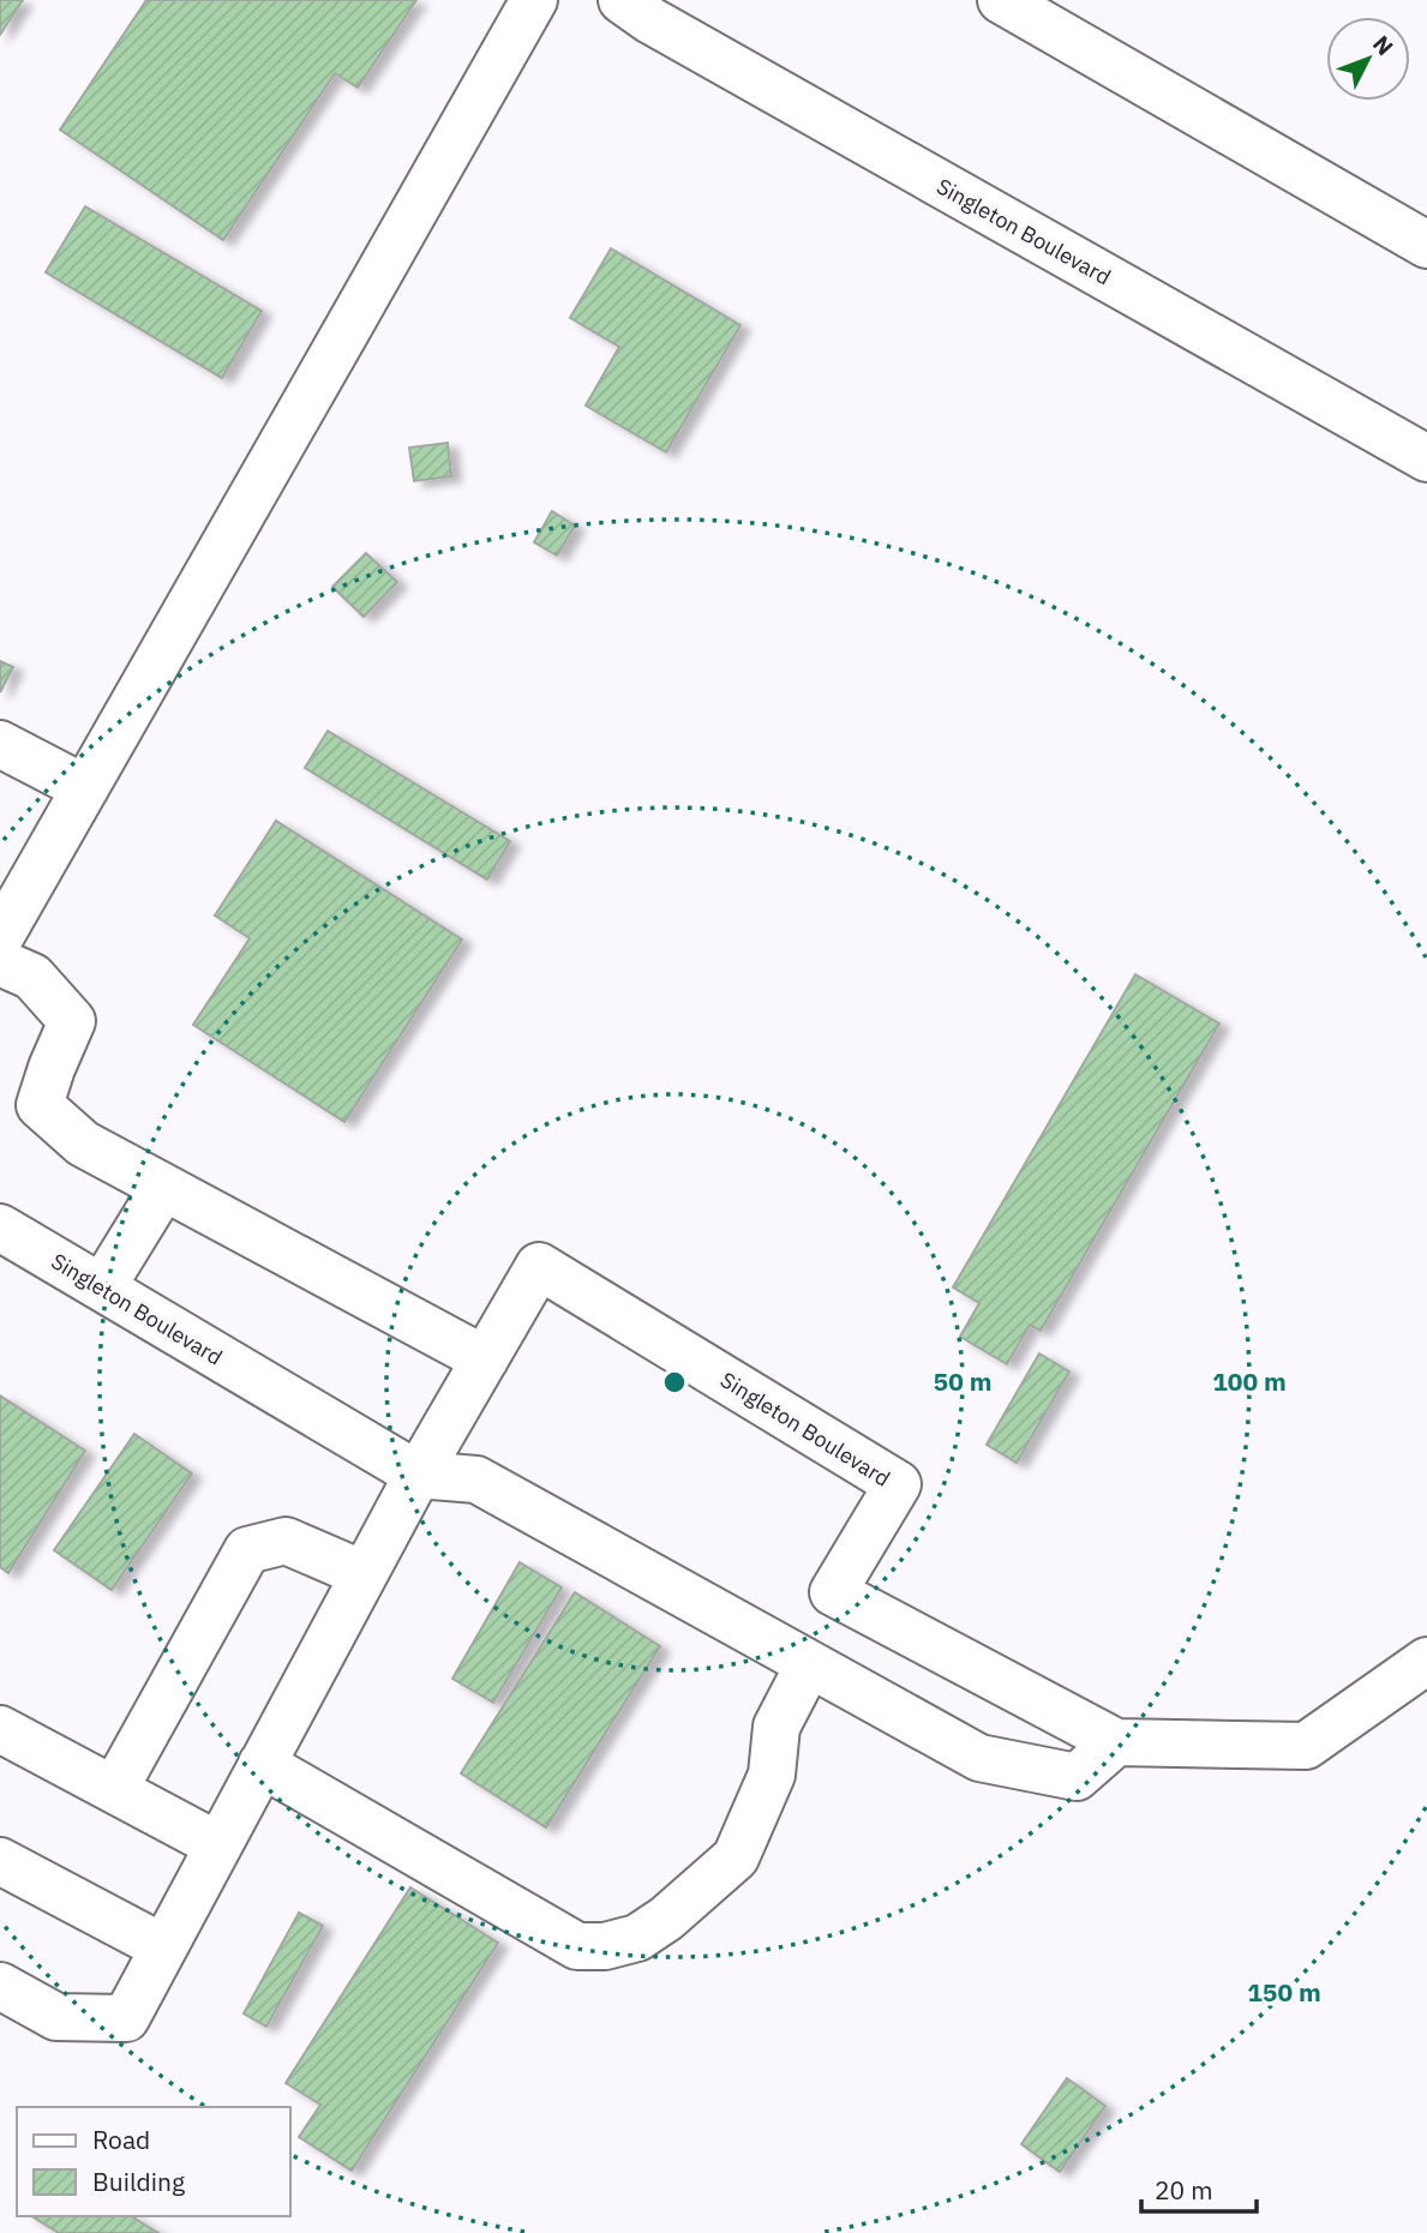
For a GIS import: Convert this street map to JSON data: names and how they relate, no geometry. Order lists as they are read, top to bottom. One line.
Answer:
{"streets":{"lane":["Singleton Boulevard"]},"legend":["Road","Building"],"scale_bar":"20 m","north":"top right","rings":["50 m","100 m","150 m"]}
